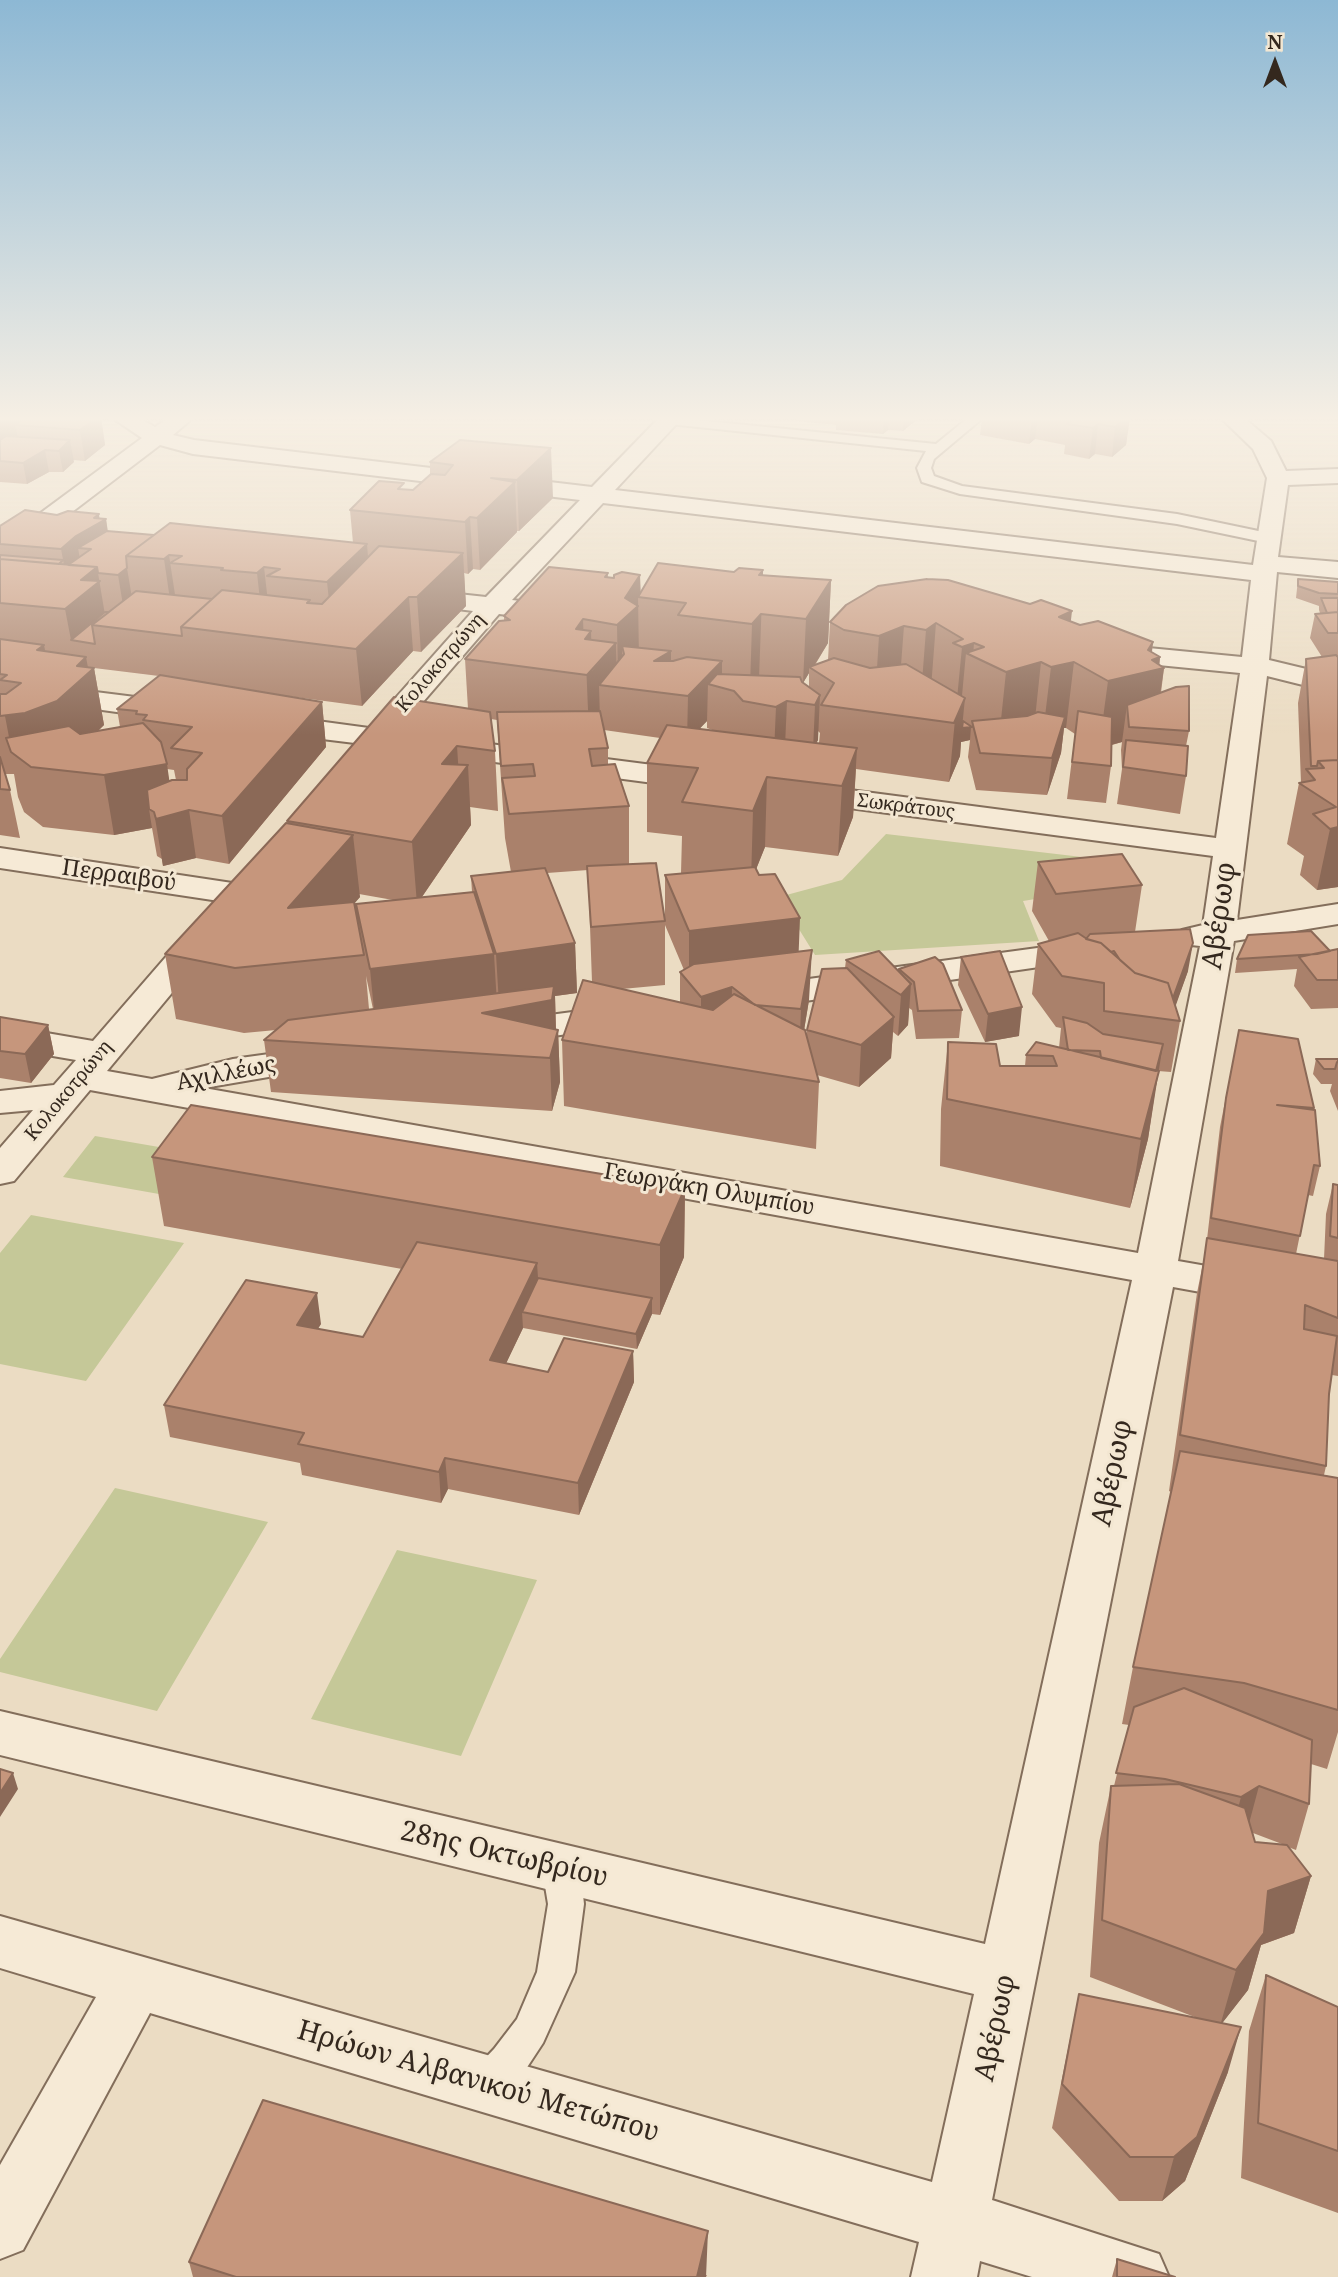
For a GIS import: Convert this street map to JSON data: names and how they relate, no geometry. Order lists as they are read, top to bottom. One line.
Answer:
{"streets":{"street":["Κολοκοτρώνη","Σωκράτους","Περραιβού","Αβέρωφ","Αχιλλέως","Γεωργάκη Ολυμπίου","28ης Οκτωβρίου","Ηρώων Αλβανικού Μετώπου"]},"crossings":[["Κολοκοτρώνη","Περραιβού"],["Κολοκοτρώνη","Γεωργάκη Ολυμπίου"],["Σωκράτους","Αβέρωφ"],["Αβέρωφ","Γεωργάκη Ολυμπίου"],["Αβέρωφ","28ης Οκτωβρίου"],["Αβέρωφ","Ηρώων Αλβανικού Μετώπου"],["Αχιλλέως","Γεωργάκη Ολυμπίου"]],"north":"top"}
